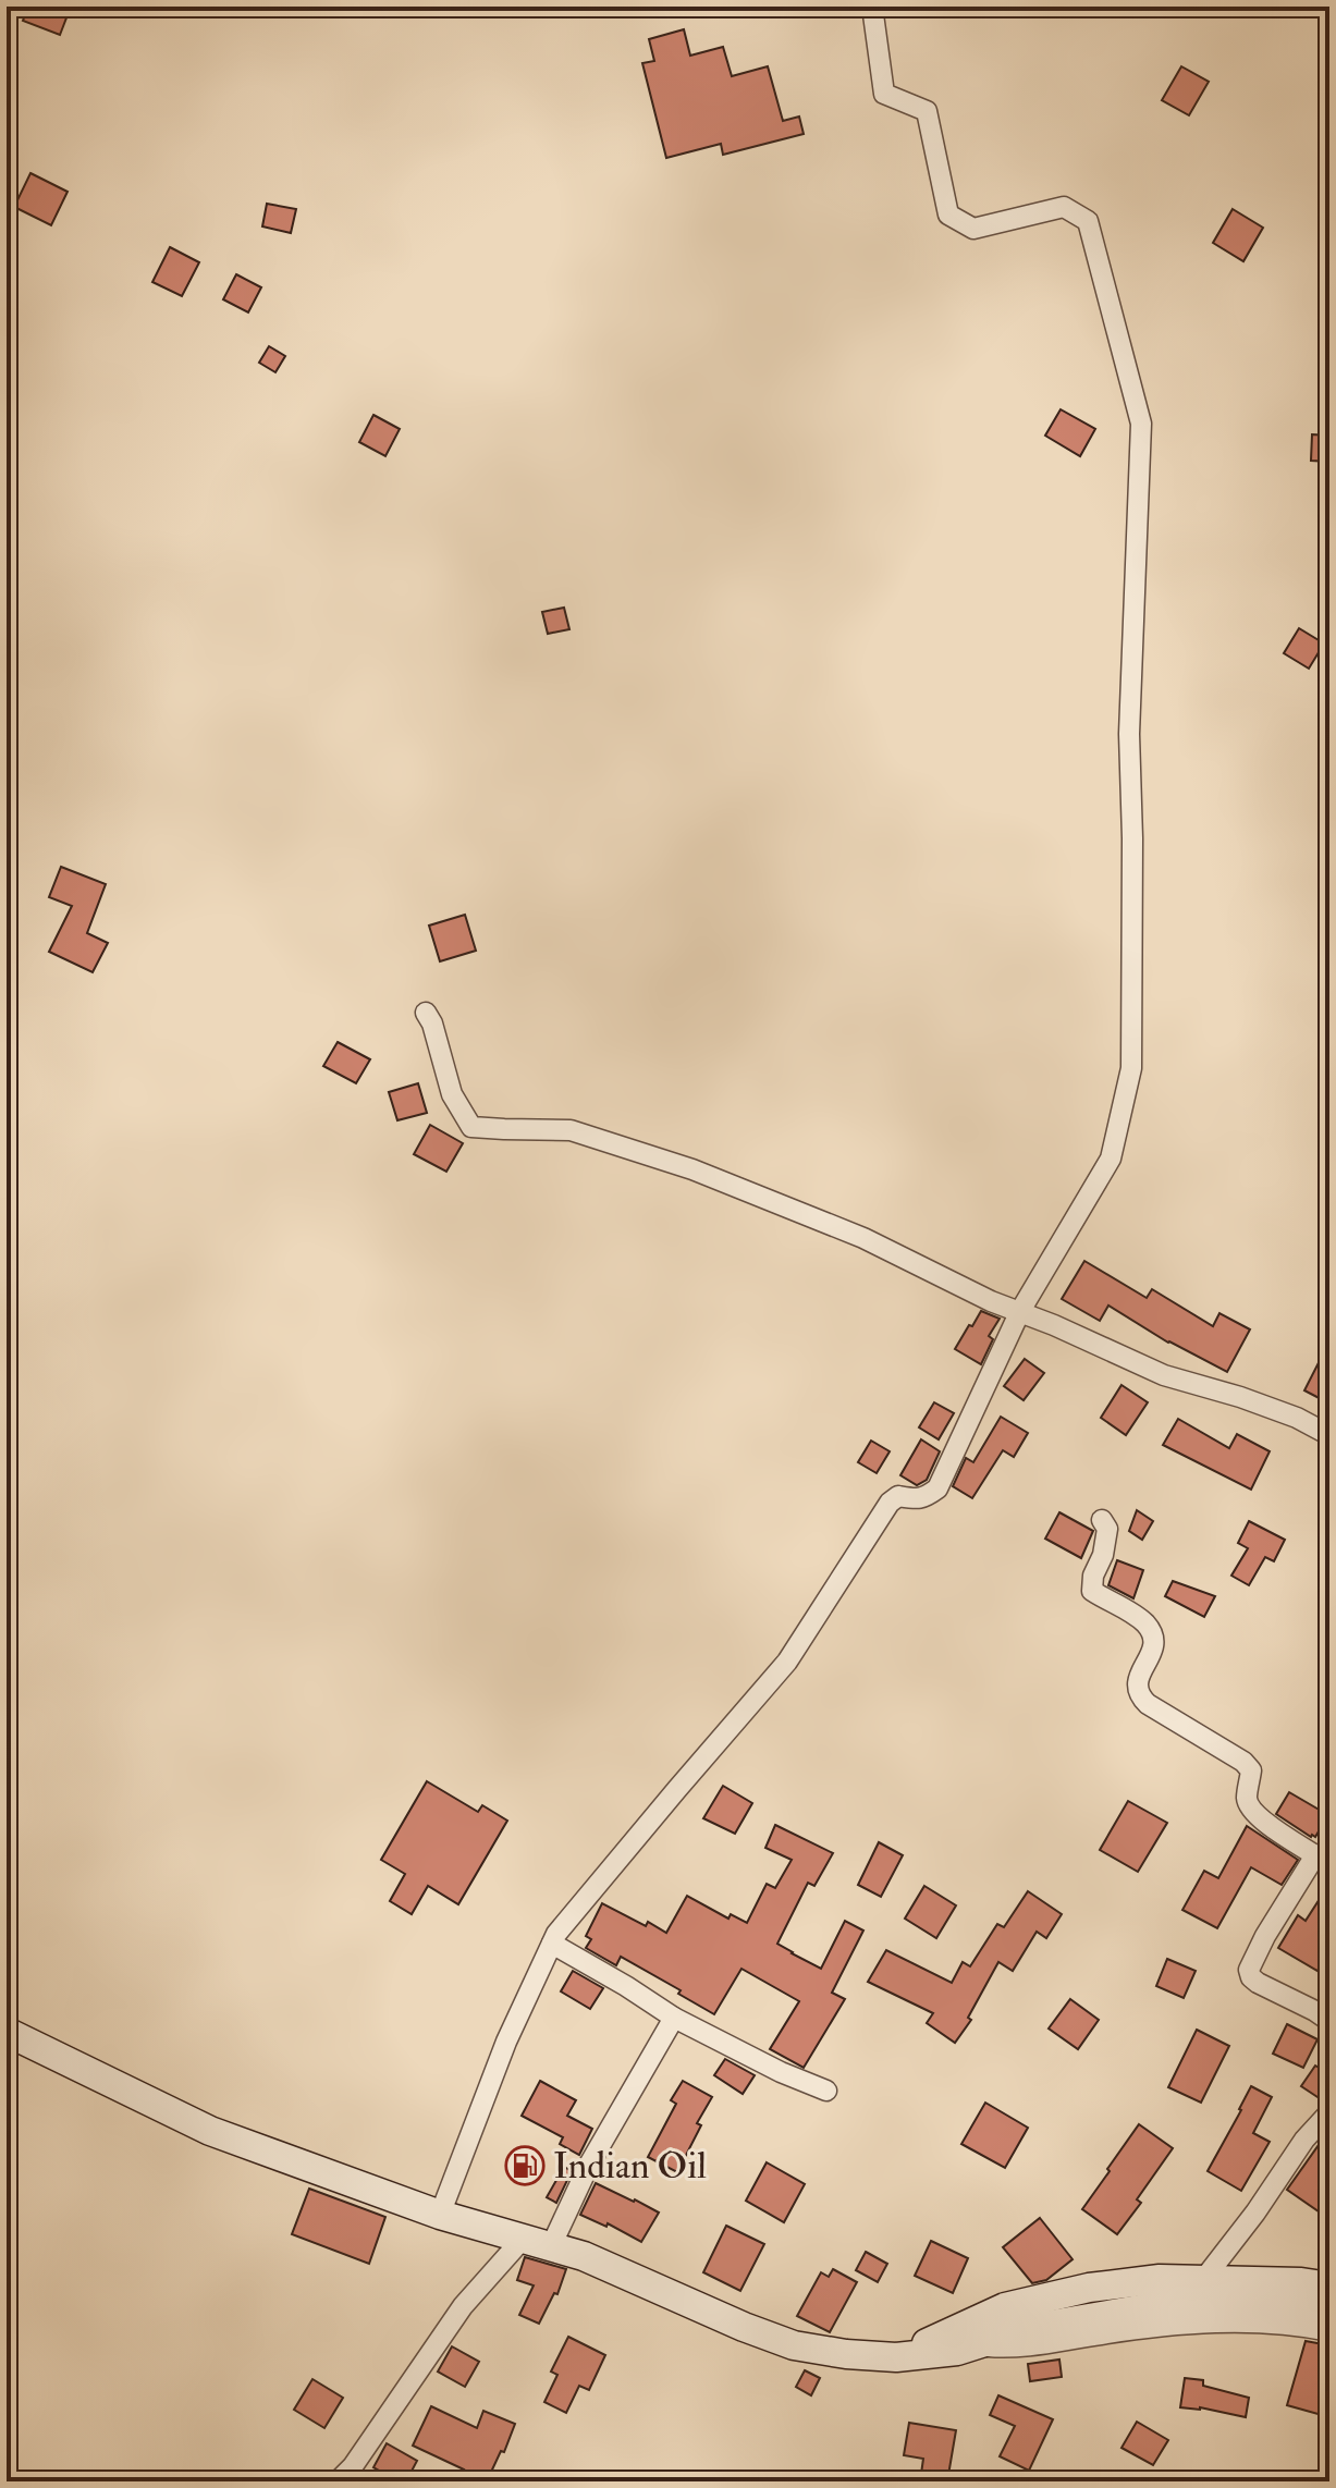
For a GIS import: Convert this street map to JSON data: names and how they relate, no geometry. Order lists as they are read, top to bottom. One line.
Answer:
{"places":{"fuel station":["Indian Oil"]}}
